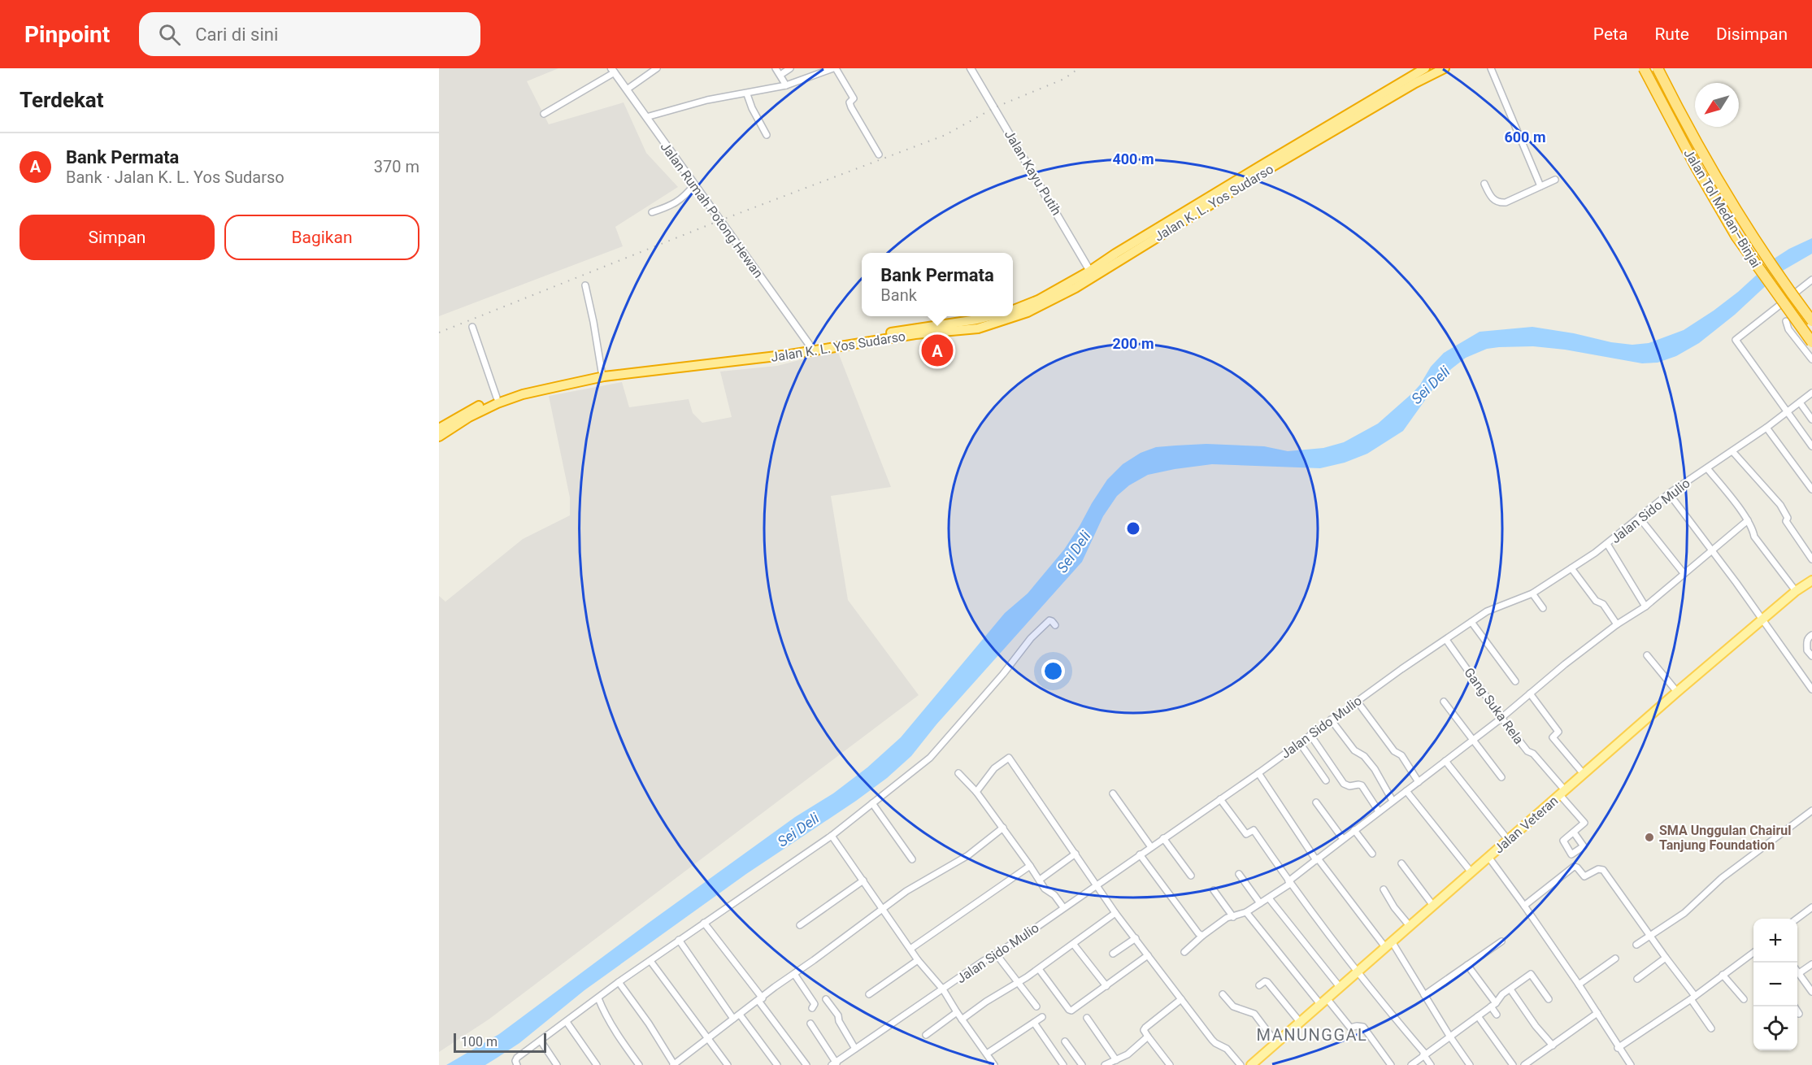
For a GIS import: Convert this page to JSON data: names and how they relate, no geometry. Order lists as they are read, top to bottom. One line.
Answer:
{"streets":{"highway":["Jalan K. L. Yos Sudarso","Jalan Tol Medan–Binjai"],"main road":["Jalan Veteran"],"street":["Jalan Kayu Putih","Jalan Rumah Potong Hewan","Jalan Sido Mulio","Gang Suka Rela"]},"crossings":[["Jalan Kayu Putih","Jalan K. L. Yos Sudarso"],["Jalan K. L. Yos Sudarso","Jalan Rumah Potong Hewan"],["Jalan Sido Mulio","Gang Suka Rela"],["Gang Suka Rela","Jalan Veteran"]],"districts":["MANUNGGAL"],"water":["Sei Deli"],"places":["SMA Unggulan Chairul Tanjung Foundation"],"scale_bar":"100 m","north":"bottom left","page":{"header":"Pinpoint","search":"Cari di sini","nav":["Peta","Rute","Disimpan"],"heading":"Terdekat","list":[{"mark":"A","name":"Bank Permata","note":"Bank · Jalan K. L. Yos Sudarso","value":"370 m"}],"buttons":["Simpan","Bagikan"],"popup":["Bank Permata","Bank"],"pins":"A","map_buttons":["+","−"],"scale":"100 m"},"rings":["600 m","400 m","200 m"]}
